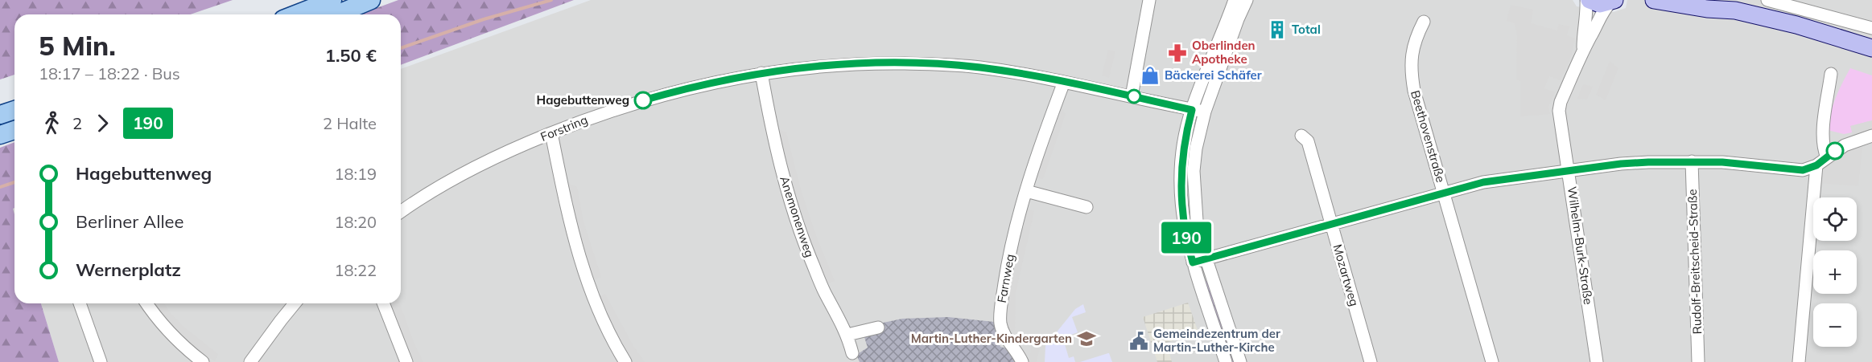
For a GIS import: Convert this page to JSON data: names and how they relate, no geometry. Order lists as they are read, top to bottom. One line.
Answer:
{"streets":{"street":["Forstring","Beethovenstraße","Anemonenweg","Wilhelm-Burk-Straße","Rudolf-Breitscheid-Straße","Mozartweg","Farnweg"]},"crossings":[["Forstring","Anemonenweg"],["Forstring","Farnweg"]],"places":{"building":["Total"],"pharmacy":["Oberlinden Apotheke"],"shop":["Bäckerei Schäfer"],"other":["Hagebuttenweg"],"school or university":["Martin-Luther-Kindergarten"],"public building":["Gemeindezentrum der Martin-Luther-Kirche"]},"lines":["bus line 190"],"page":{"on_map":"190","heading":["5 Min.","18:17 – 18:22 · Bus","1.50 €"],"legs":["2","190","2 Halte"],"list":[{"name":"Hagebuttenweg","value":"18:19"},{"name":"Berliner Allee","value":"18:20"},{"name":"Wernerplatz","value":"18:22"}],"map_buttons":["+","−"]}}
